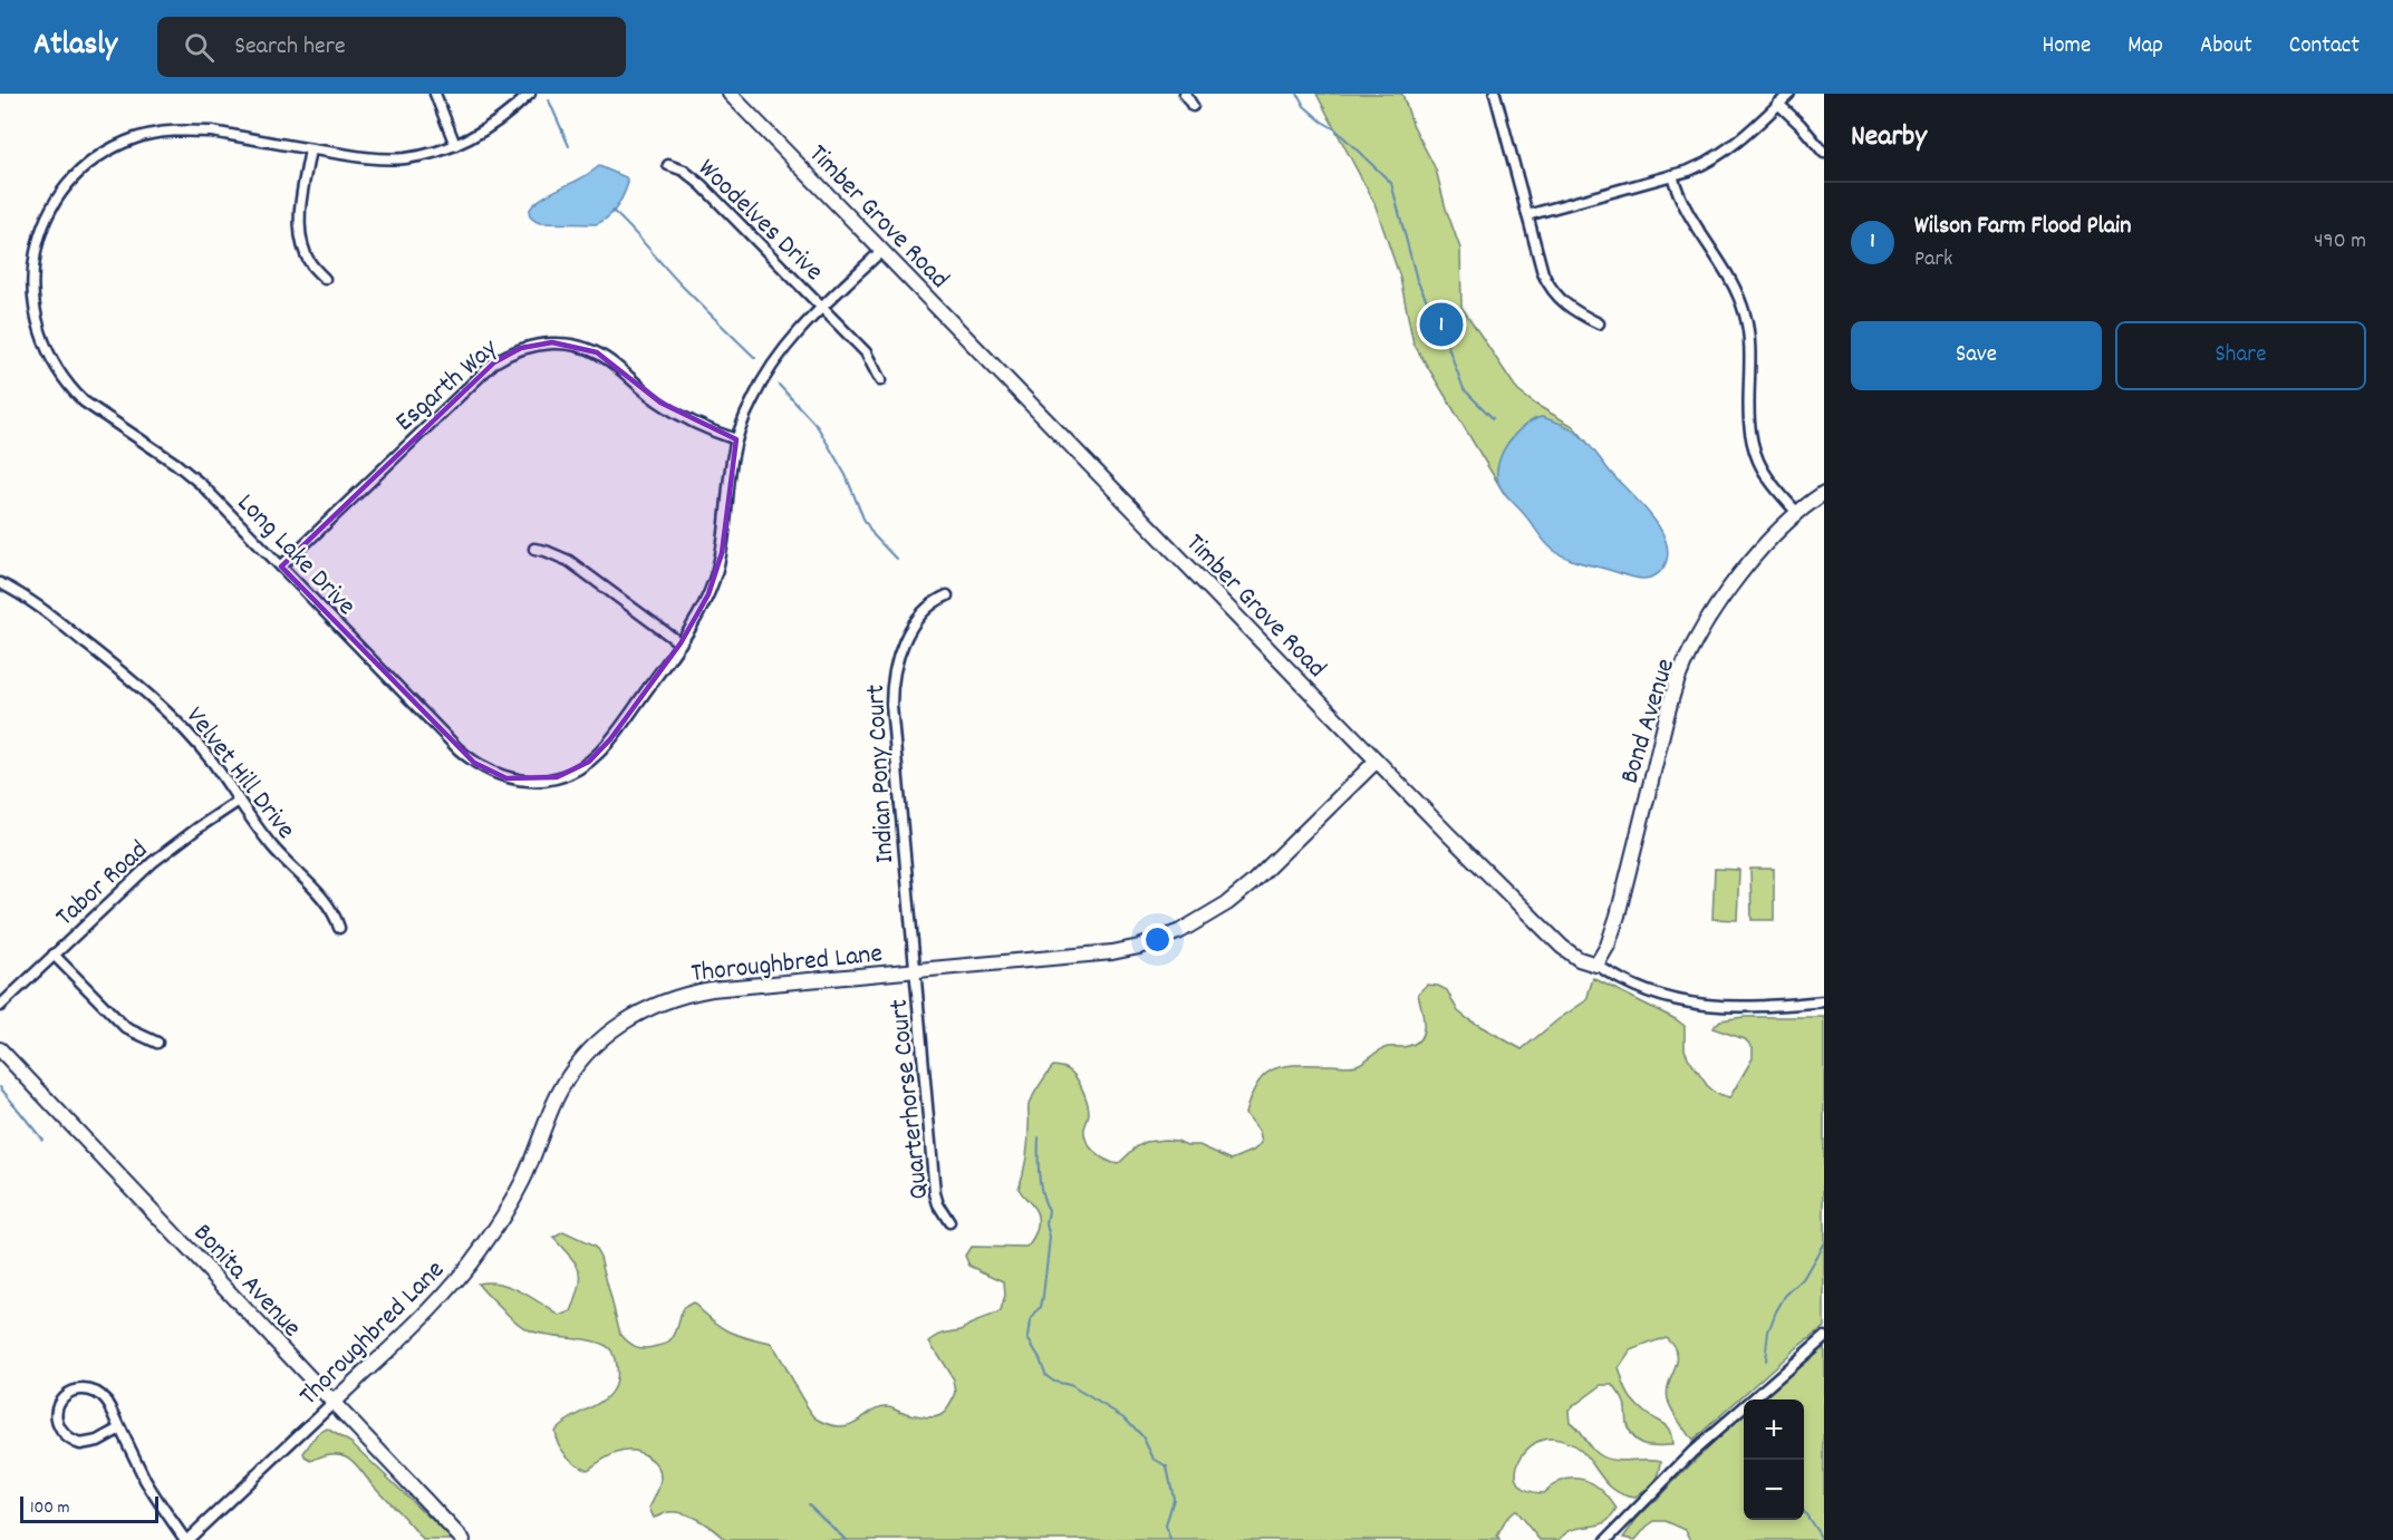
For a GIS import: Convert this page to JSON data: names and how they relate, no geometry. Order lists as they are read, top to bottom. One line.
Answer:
{"streets":{"street":["Timber Grove Road","Woodelves Drive","Esgarth Way","Long Lake Drive","Bond Avenue","Velvet Hill Drive","Indian Pony Court","Tabor Road","Thoroughbred Lane","Quarterhorse Court","Bonita Avenue"]},"crossings":[["Timber Grove Road","Long Lake Drive"],["Timber Grove Road","Bond Avenue"],["Timber Grove Road","Thoroughbred Lane"],["Woodelves Drive","Long Lake Drive"],["Esgarth Way","Long Lake Drive"],["Velvet Hill Drive","Tabor Road"],["Indian Pony Court","Thoroughbred Lane"],["Indian Pony Court","Quarterhorse Court"],["Thoroughbred Lane","Quarterhorse Court"],["Thoroughbred Lane","Bonita Avenue"]],"scale_bar":"100 m","page":{"header":"Atlasly","search":"Search here","nav":["Home","Map","About","Contact"],"heading":"Nearby","list":[{"mark":"1","name":"Wilson Farm Flood Plain","note":"Park","value":"490 m"}],"pins":"1","buttons":["Save","Share"],"map_buttons":["+","−"],"scale":"100 m"}}
